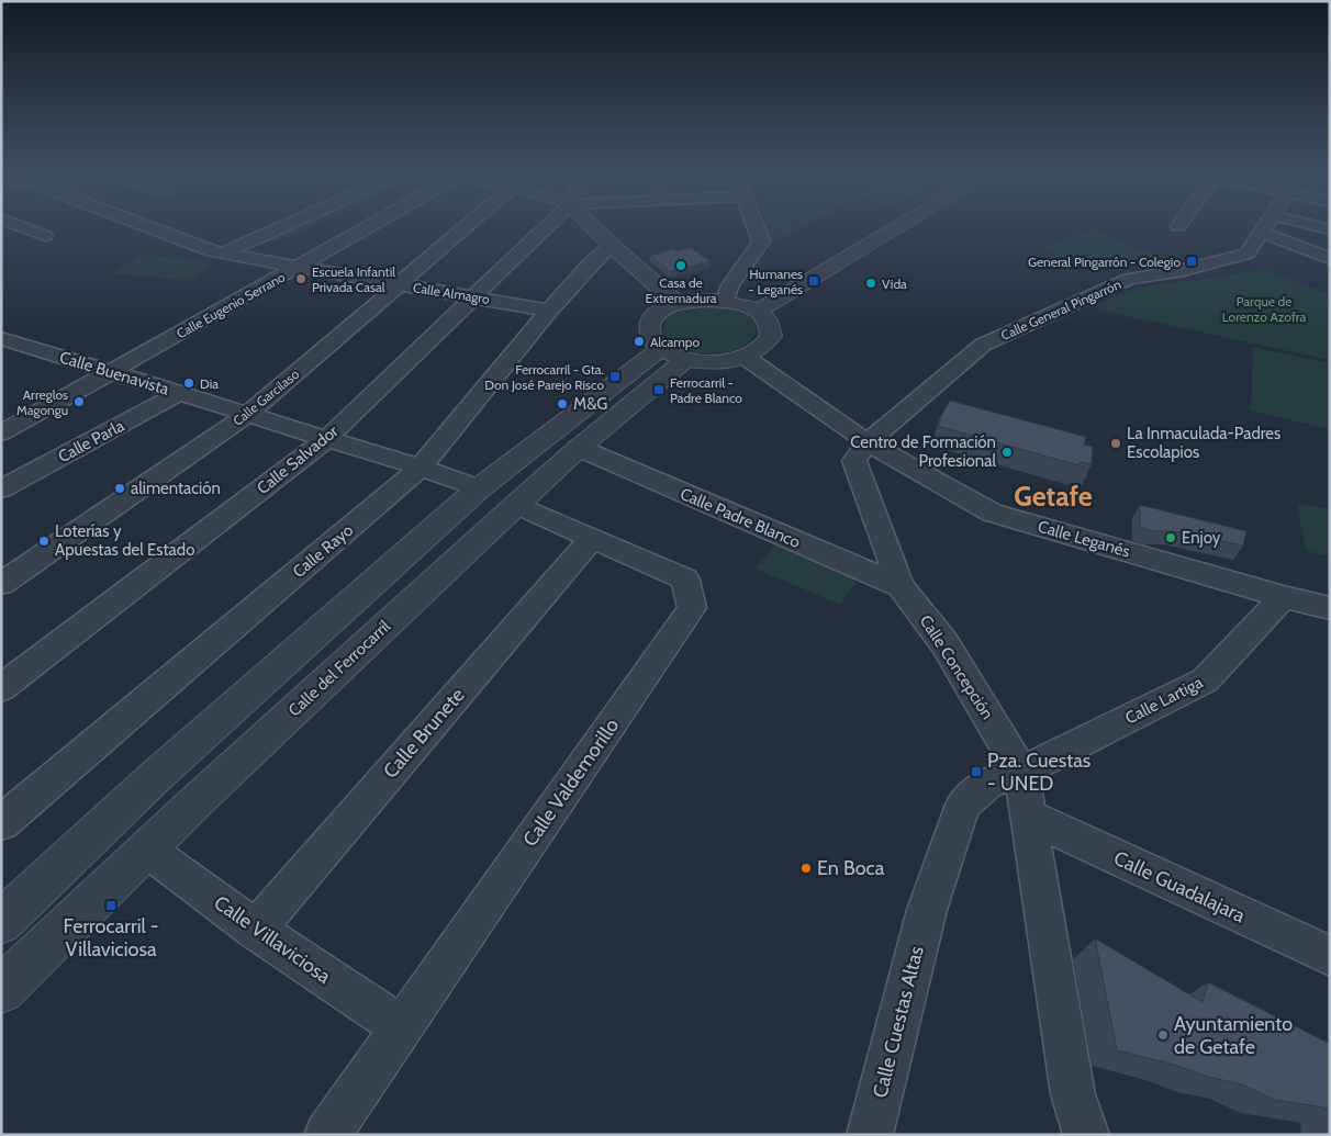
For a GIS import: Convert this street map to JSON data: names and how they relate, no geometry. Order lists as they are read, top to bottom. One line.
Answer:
{"streets":{"street":["Calle Almagro","Calle Eugenio Serrano","Calle General Pingarrón","Calle Buenavista","Calle Garcilaso","Calle Parla","Calle Salvador","Calle Padre Blanco","Calle Leganés","Calle Rayo","Calle Concepción","Calle del Ferrocarril","Calle Lartiga","Calle Brunete","Calle Valdemorillo","Calle Guadalajara","Calle Villaviciosa","Calle Cuestas Altas"]},"crossings":[["Calle Almagro","Calle Eugenio Serrano"],["Calle Almagro","Calle Garcilaso"],["Calle Almagro","Calle Salvador"],["Calle Almagro","Calle Rayo"],["Calle Eugenio Serrano","Calle Buenavista"],["Calle General Pingarrón","Calle Leganés"],["Calle General Pingarrón","Calle Concepción"],["Calle Buenavista","Calle Garcilaso"],["Calle Buenavista","Calle Parla"],["Calle Buenavista","Calle Salvador"],["Calle Buenavista","Calle Rayo"],["Calle Padre Blanco","Calle Concepción"],["Calle Padre Blanco","Calle del Ferrocarril"],["Calle Leganés","Calle Concepción"],["Calle Leganés","Calle Lartiga"],["Calle Concepción","Calle Lartiga"],["Calle del Ferrocarril","Calle Valdemorillo"],["Calle del Ferrocarril","Calle Villaviciosa"],["Calle Lartiga","Calle Cuestas Altas"],["Calle Brunete","Calle Valdemorillo"],["Calle Brunete","Calle Villaviciosa"],["Calle Valdemorillo","Calle Villaviciosa"]],"districts":["Getafe"],"parks":["Parque de Lorenzo Azofra"],"places":{"transit":["General Pingarrón - Colegio","Humanes - Leganés","Ferrocarril - Gta. Don José Parejo Risco","Ferrocarril - Padre Blanco","Pza. Cuestas - UNED","Ferrocarril - Villaviciosa"],"other":["Casa de Extremadura","Escuela Infantil Privada Casal","Vida","Alcampo","Dia","Arreglos Magongu","M&G","La Inmaculada-Padres Escolapios","Centro de Formación Profesional","alimentación","Enjoy","Loterías y Apuestas del Estado","En Boca","Ayuntamiento de Getafe"]}}
